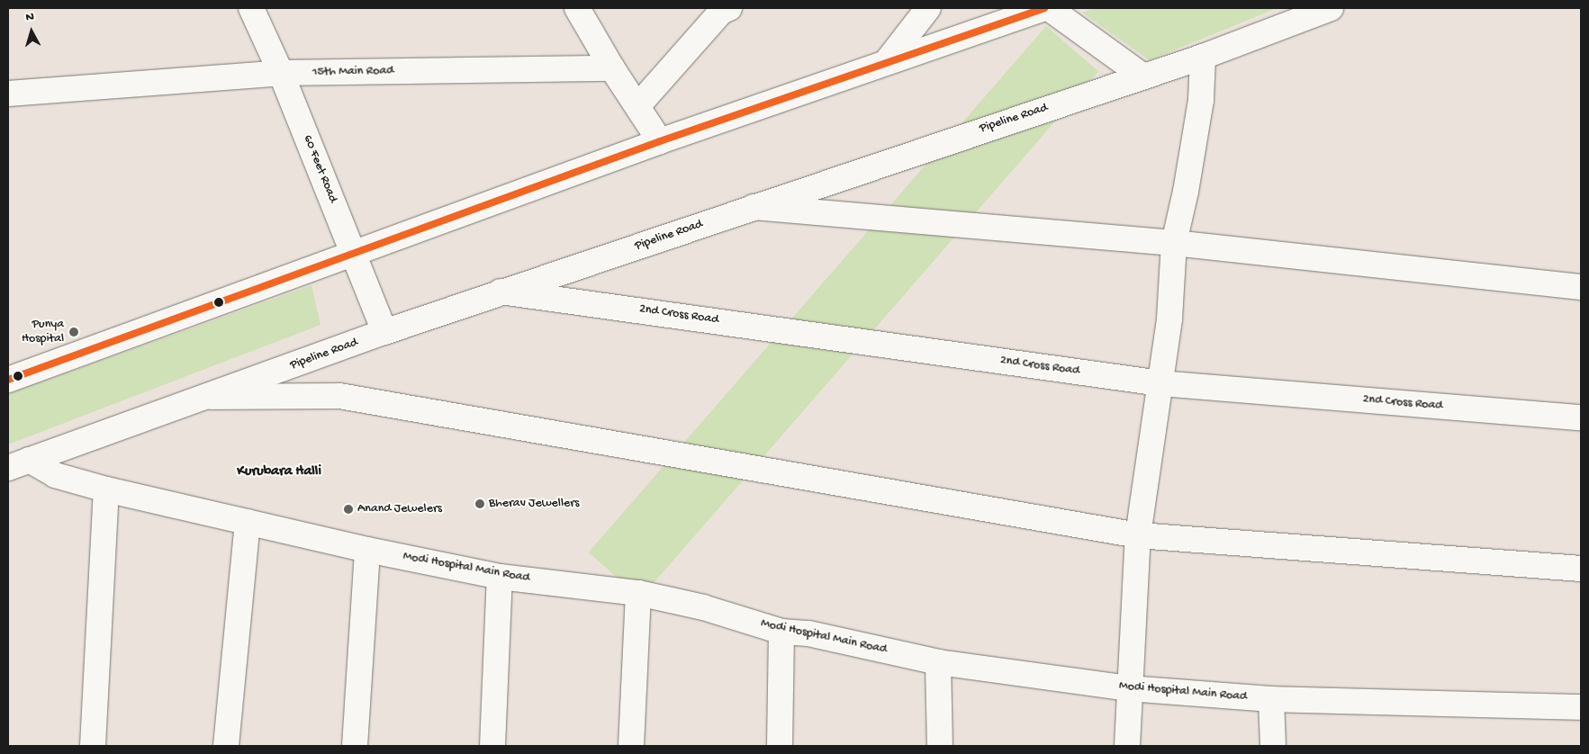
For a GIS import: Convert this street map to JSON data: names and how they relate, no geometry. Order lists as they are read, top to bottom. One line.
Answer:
{"streets":{"street":["15th Main Road","Pipeline Road","60 Feet Road","2nd Cross Road","Modi Hospital Main Road"]},"crossings":[["15th Main Road","60 Feet Road"],["Pipeline Road","60 Feet Road"],["Pipeline Road","2nd Cross Road"],["Pipeline Road","Modi Hospital Main Road"]],"districts":["Kurubara Halli"],"places":["Punya Hospital","Bherav Jewellers","Anand Jewelers"],"north":"top"}
